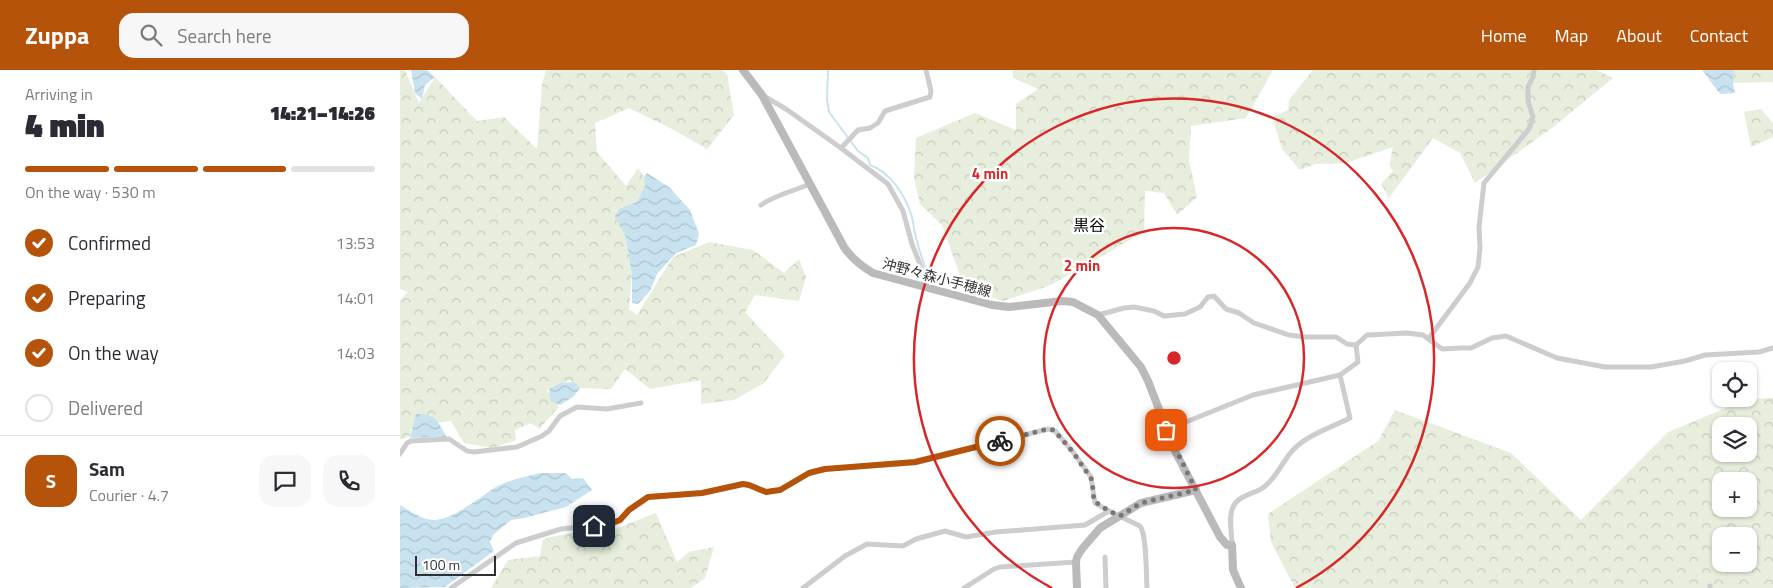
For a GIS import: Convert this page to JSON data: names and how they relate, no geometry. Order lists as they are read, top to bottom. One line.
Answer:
{"streets":{"main road":["沖野々森小手穂線"]},"districts":["黒谷"],"scale_bar":"100 m","page":{"header":"Zuppa","search":"Search here","nav":["Home","Map","About","Contact"],"heading":["4 min","Arriving in","14:21–14:26"],"panel":["Sam","Courier · 4.7"],"bar":"On the way · 530 m","list":[["Confirmed","13:53"],["Preparing","14:01"],["On the way","14:03"],"Delivered"],"map_buttons":["+","−"],"round":"S","scale":"100 m"},"rings":["4 min","2 min"]}
